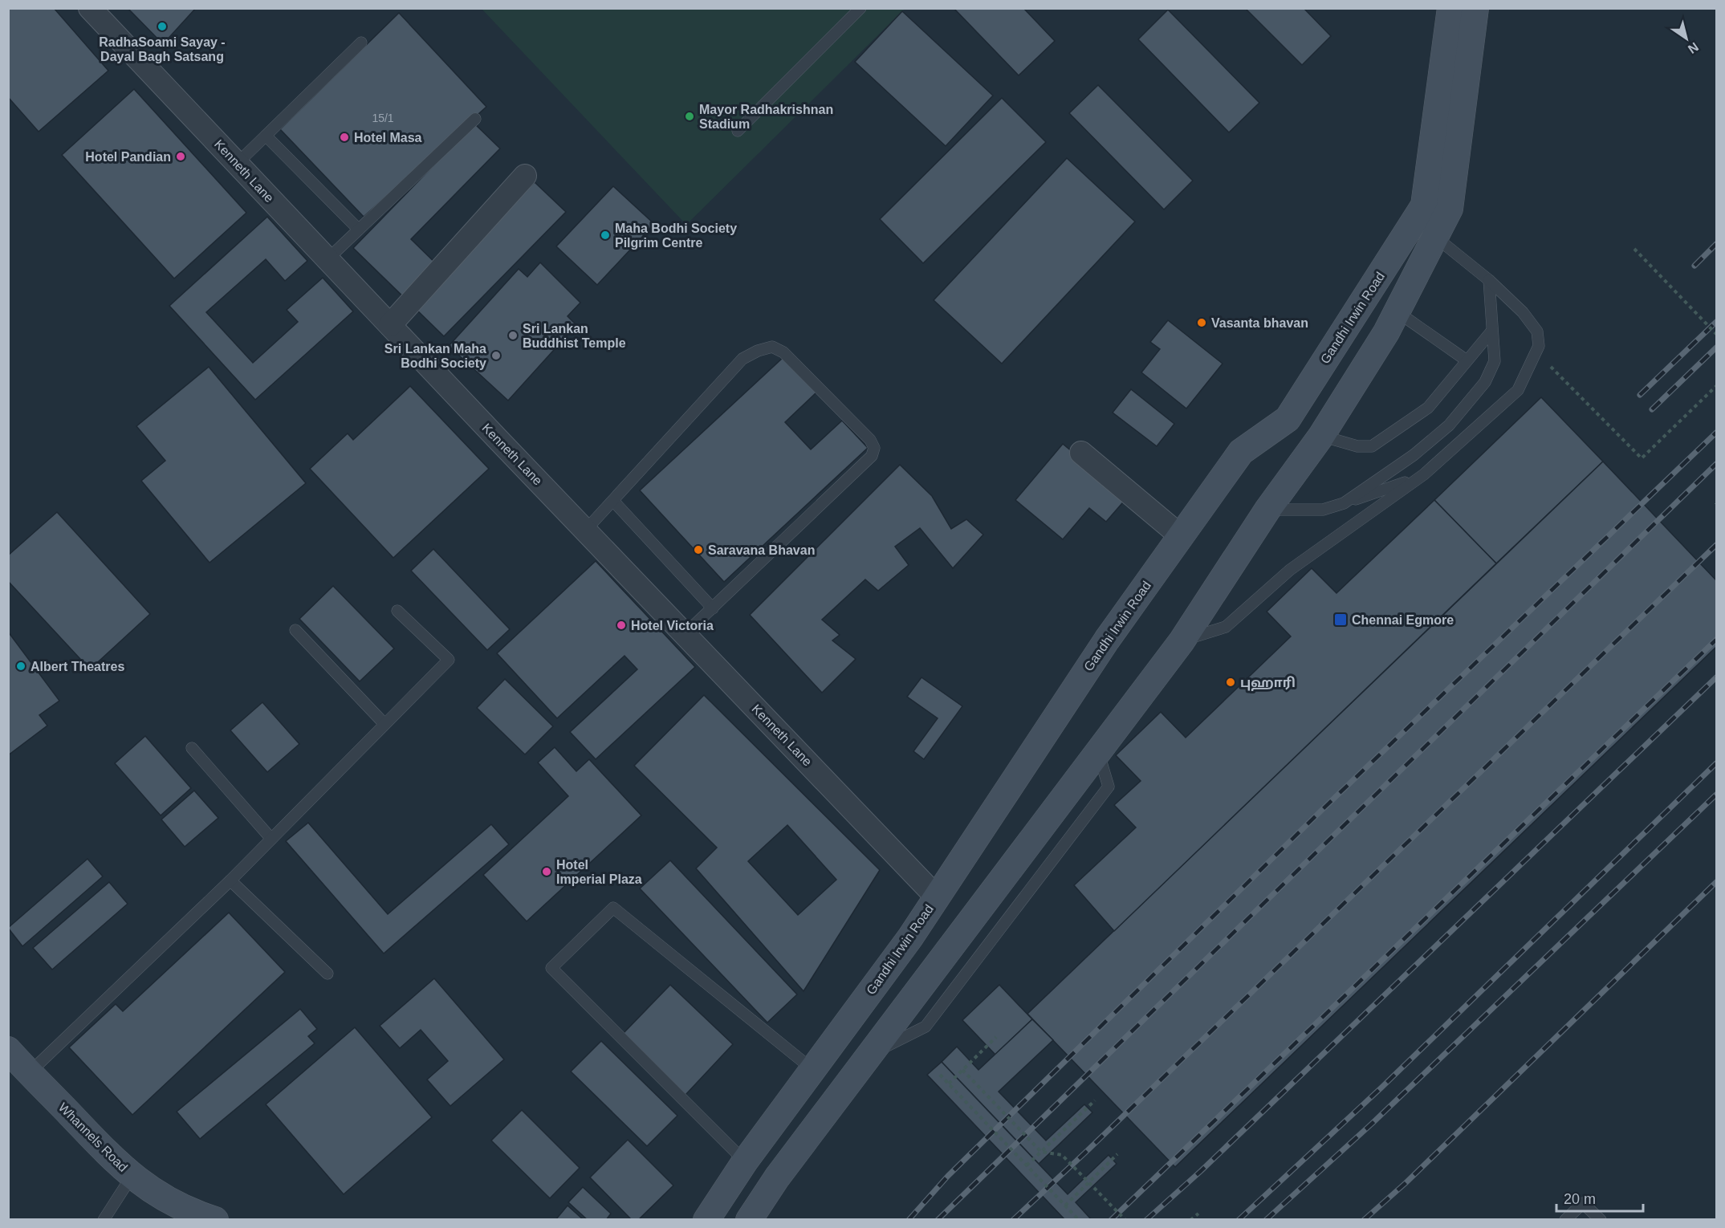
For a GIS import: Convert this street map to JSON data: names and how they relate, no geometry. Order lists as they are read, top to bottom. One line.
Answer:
{"streets":{"main road":["Gandhi Irwin Road","Whannels Road"],"street":["Kenneth Lane"]},"crossings":[["Kenneth Lane","Gandhi Irwin Road"]],"places":{"other":["RadhaSoami Sayay - Dayal Bagh Satsang","Mayor Radhakrishnan Stadium","Hotel Masa","Hotel Pandian","Maha Bodhi Society Pilgrim Centre","Vasanta bhavan","Sri Lankan Buddhist Temple","Sri Lankan Maha Bodhi Society","Saravana Bhavan","Hotel Victoria","Albert Theatres","புஹாரி","Hotel Imperial Plaza"],"transit":["Chennai Egmore"]},"house_numbers":["15/1"],"scale_bar":"20 m","north":"bottom right"}
